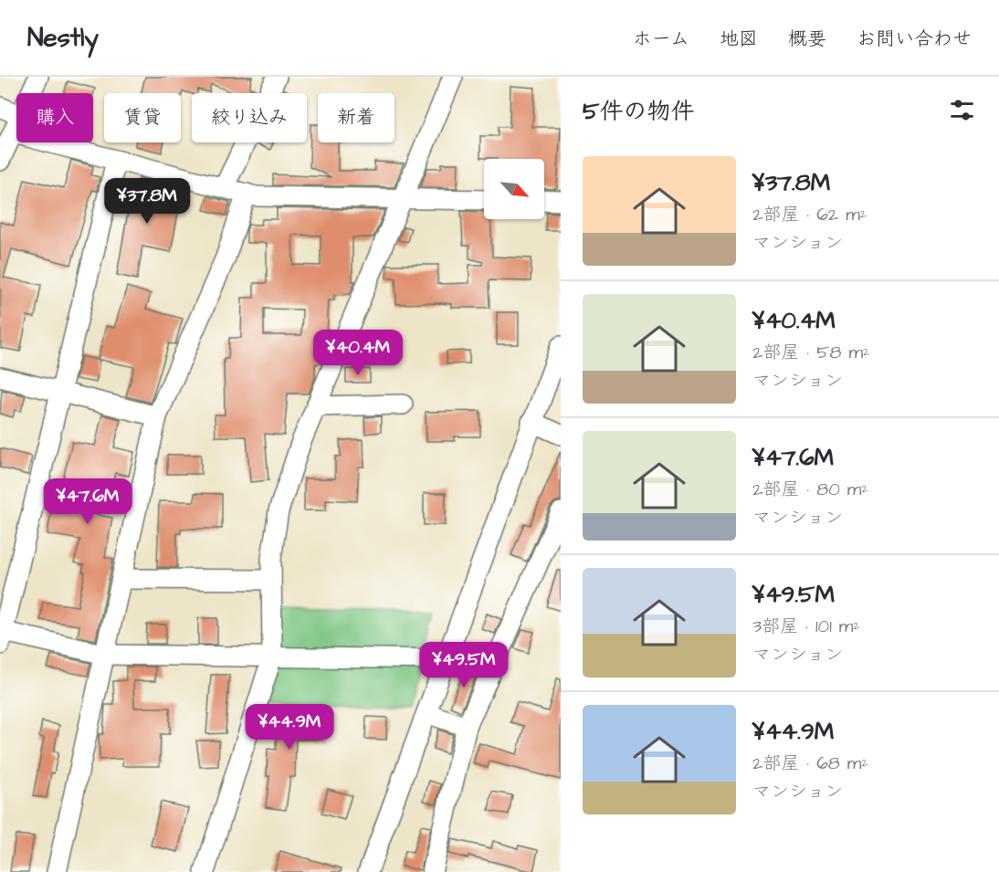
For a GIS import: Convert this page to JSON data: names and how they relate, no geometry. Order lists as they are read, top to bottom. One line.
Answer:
{"north":"bottom right","page":{"header":"Nestly","nav":["ホーム","地図","概要","お問い合わせ"],"heading":"5件の物件","chip":["購入","賃貸","絞り込み","新着"],"list":[{"name":"¥37.8M","note":"2部屋 · 62 m² · マンション"},{"name":"¥40.4M","note":"2部屋 · 58 m² · マンション"},{"name":"¥47.6M","note":"2部屋 · 80 m² · マンション"},{"name":"¥49.5M","note":"3部屋 · 101 m² · マンション"},{"name":"¥44.9M","note":"2部屋 · 68 m² · マンション"}],"price":["¥37.8M","¥40.4M","¥47.6M","¥49.5M","¥44.9M"]}}
